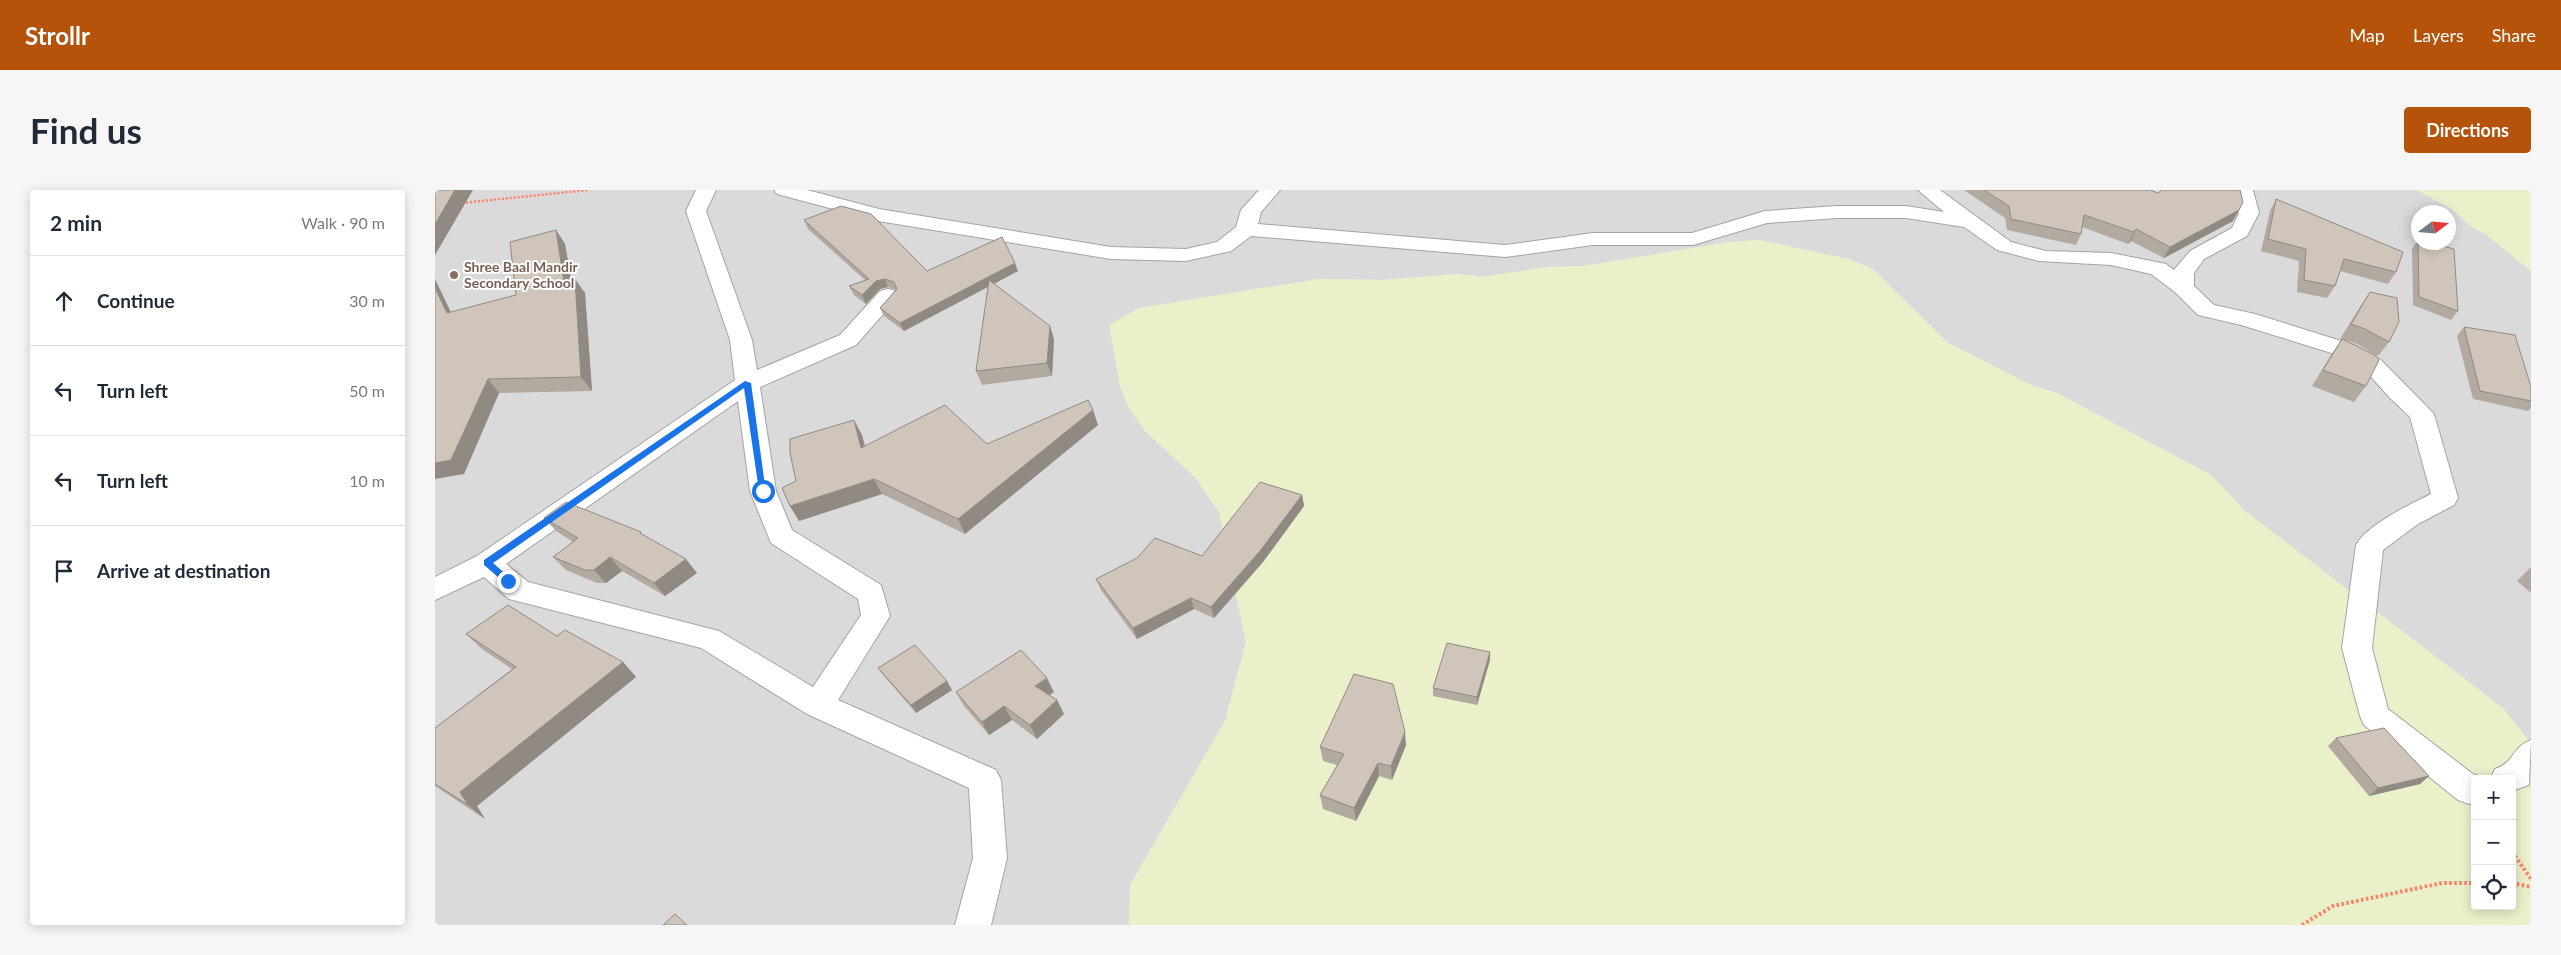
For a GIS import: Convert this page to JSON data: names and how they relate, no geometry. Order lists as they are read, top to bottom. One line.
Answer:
{"places":["Shree Baal Mandir Secondary School"],"north":"right","page":{"header":"Strollr","nav":["Map","Layers","Share"],"buttons":"Directions","title":"Find us","heading":["2 min","Walk · 90 m"],"list":[["Continue","30 m"],["Turn left","50 m"],["Turn left","10 m"],"Arrive at destination"],"map_buttons":["+","−"]}}
